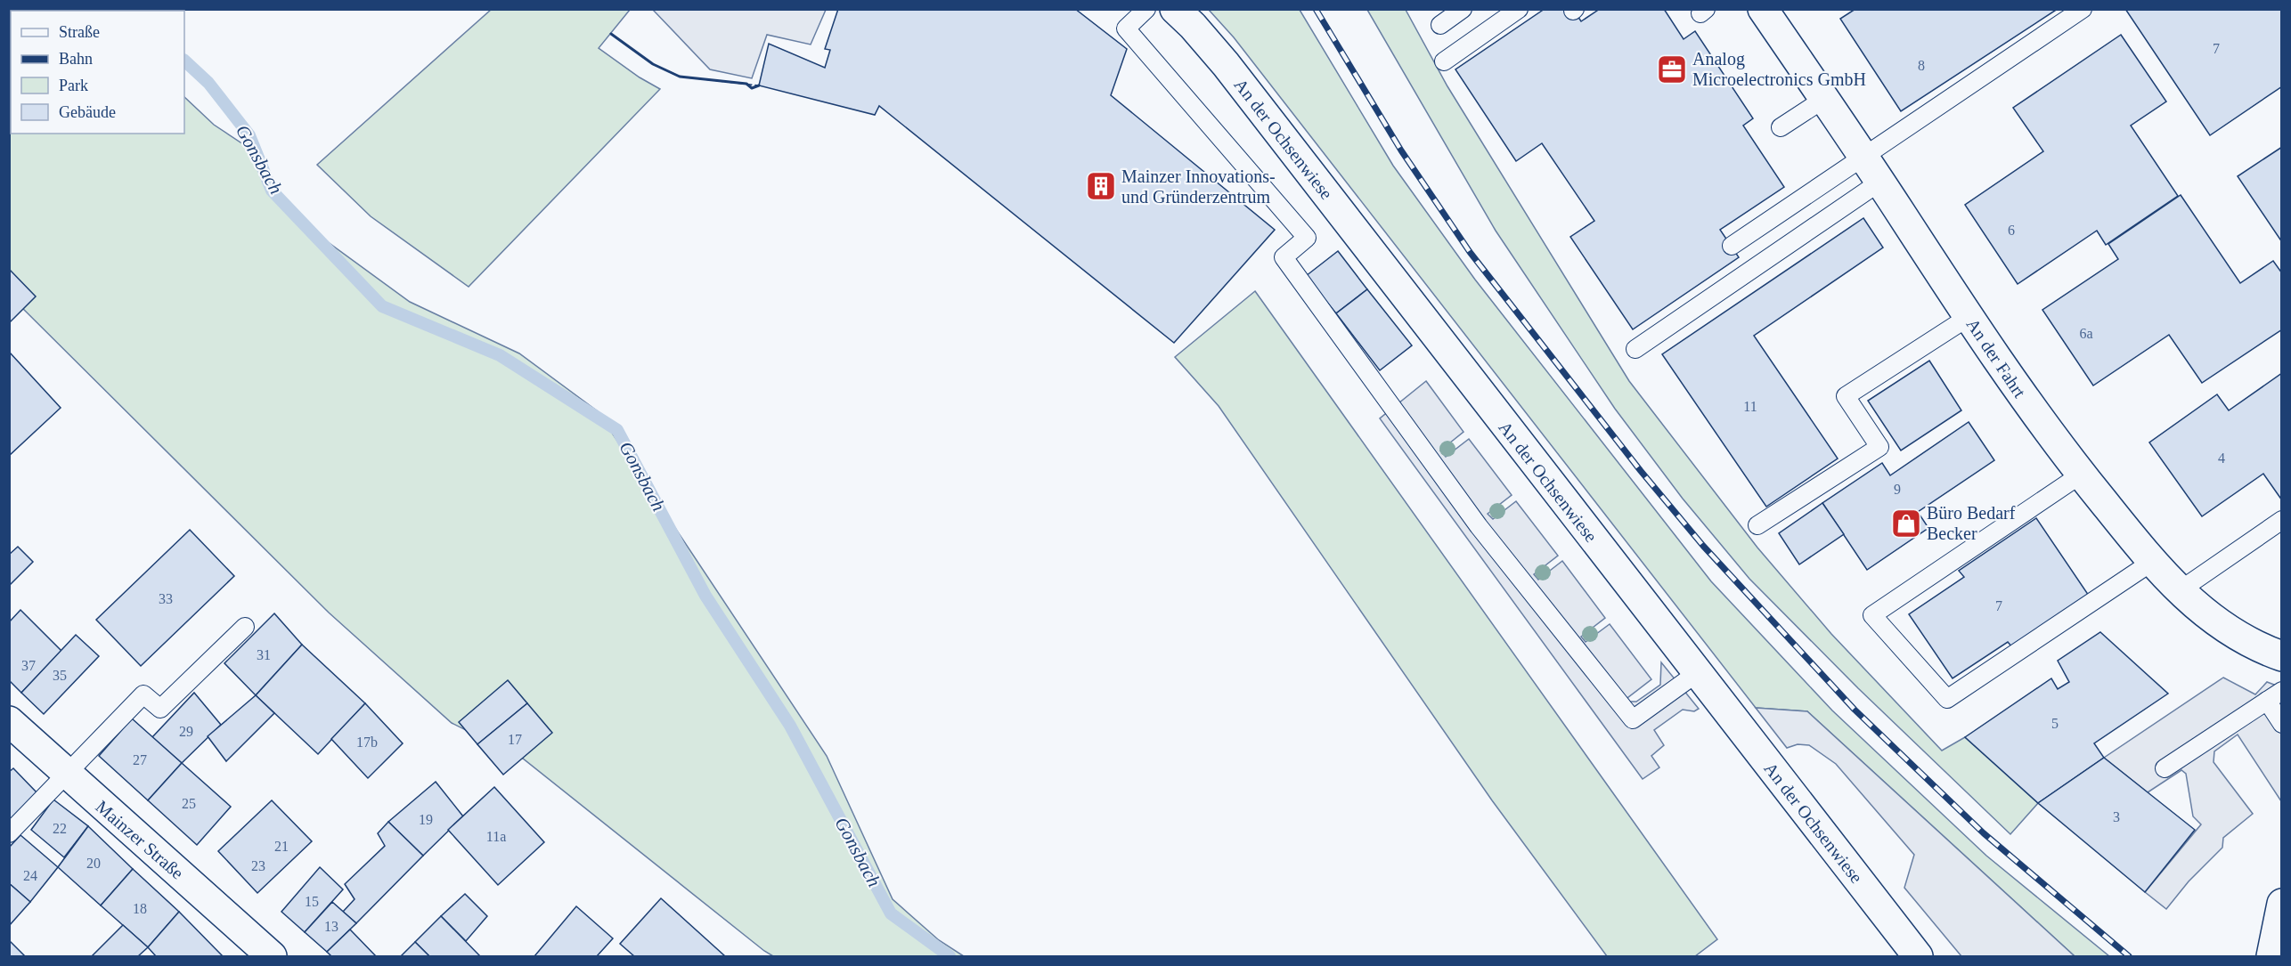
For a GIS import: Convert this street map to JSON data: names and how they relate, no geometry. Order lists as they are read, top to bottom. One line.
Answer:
{"streets":{"street":["An der Ochsenwiese","An der Fahrt","Mainzer Straße"]},"water":["Gonsbach"],"places":{"office":["Analog Microelectronics GmbH"],"building":["Mainzer Innovations- und Gründerzentrum"],"shop":["Büro Bedarf Becker"]},"house_numbers":["7","8","6","6a","11","4","9","33","7","31","37","35","5","29","17","17b","27","25","3","19","22","11a","21","20","23","24","15","18","13"],"legend":["Straße","Bahn","Park","Gebäude"]}
